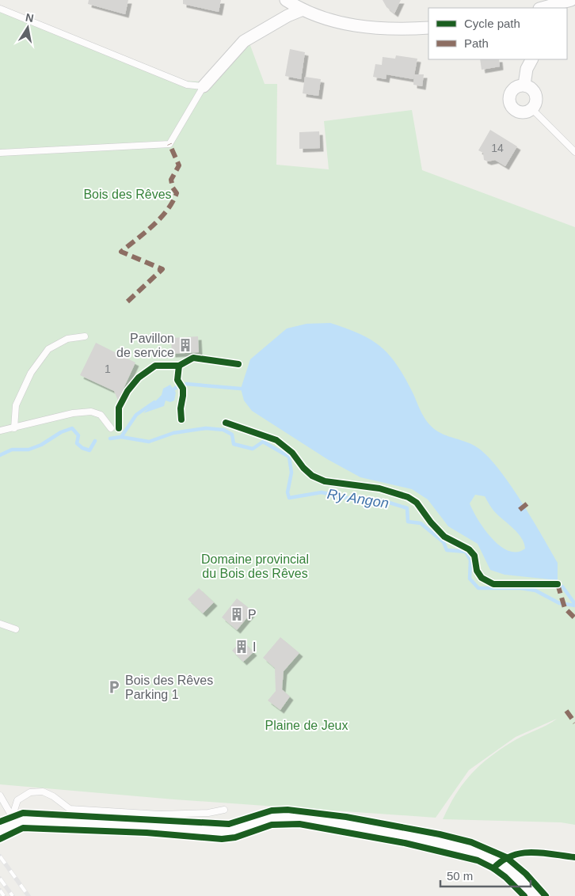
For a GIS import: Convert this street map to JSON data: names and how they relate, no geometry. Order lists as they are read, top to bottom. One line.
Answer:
{"water":["Ry Angon"],"parks":["Bois des Rêves","Domaine provincial du Bois des Rêves","Plaine de Jeux"],"places":{"building":["Pavillon de service","P","I"],"parking":["Bois des Rêves Parking 1"]},"house_numbers":["14","1"],"legend":["Cycle path","Path"],"scale_bar":"50 m","north":"top"}
